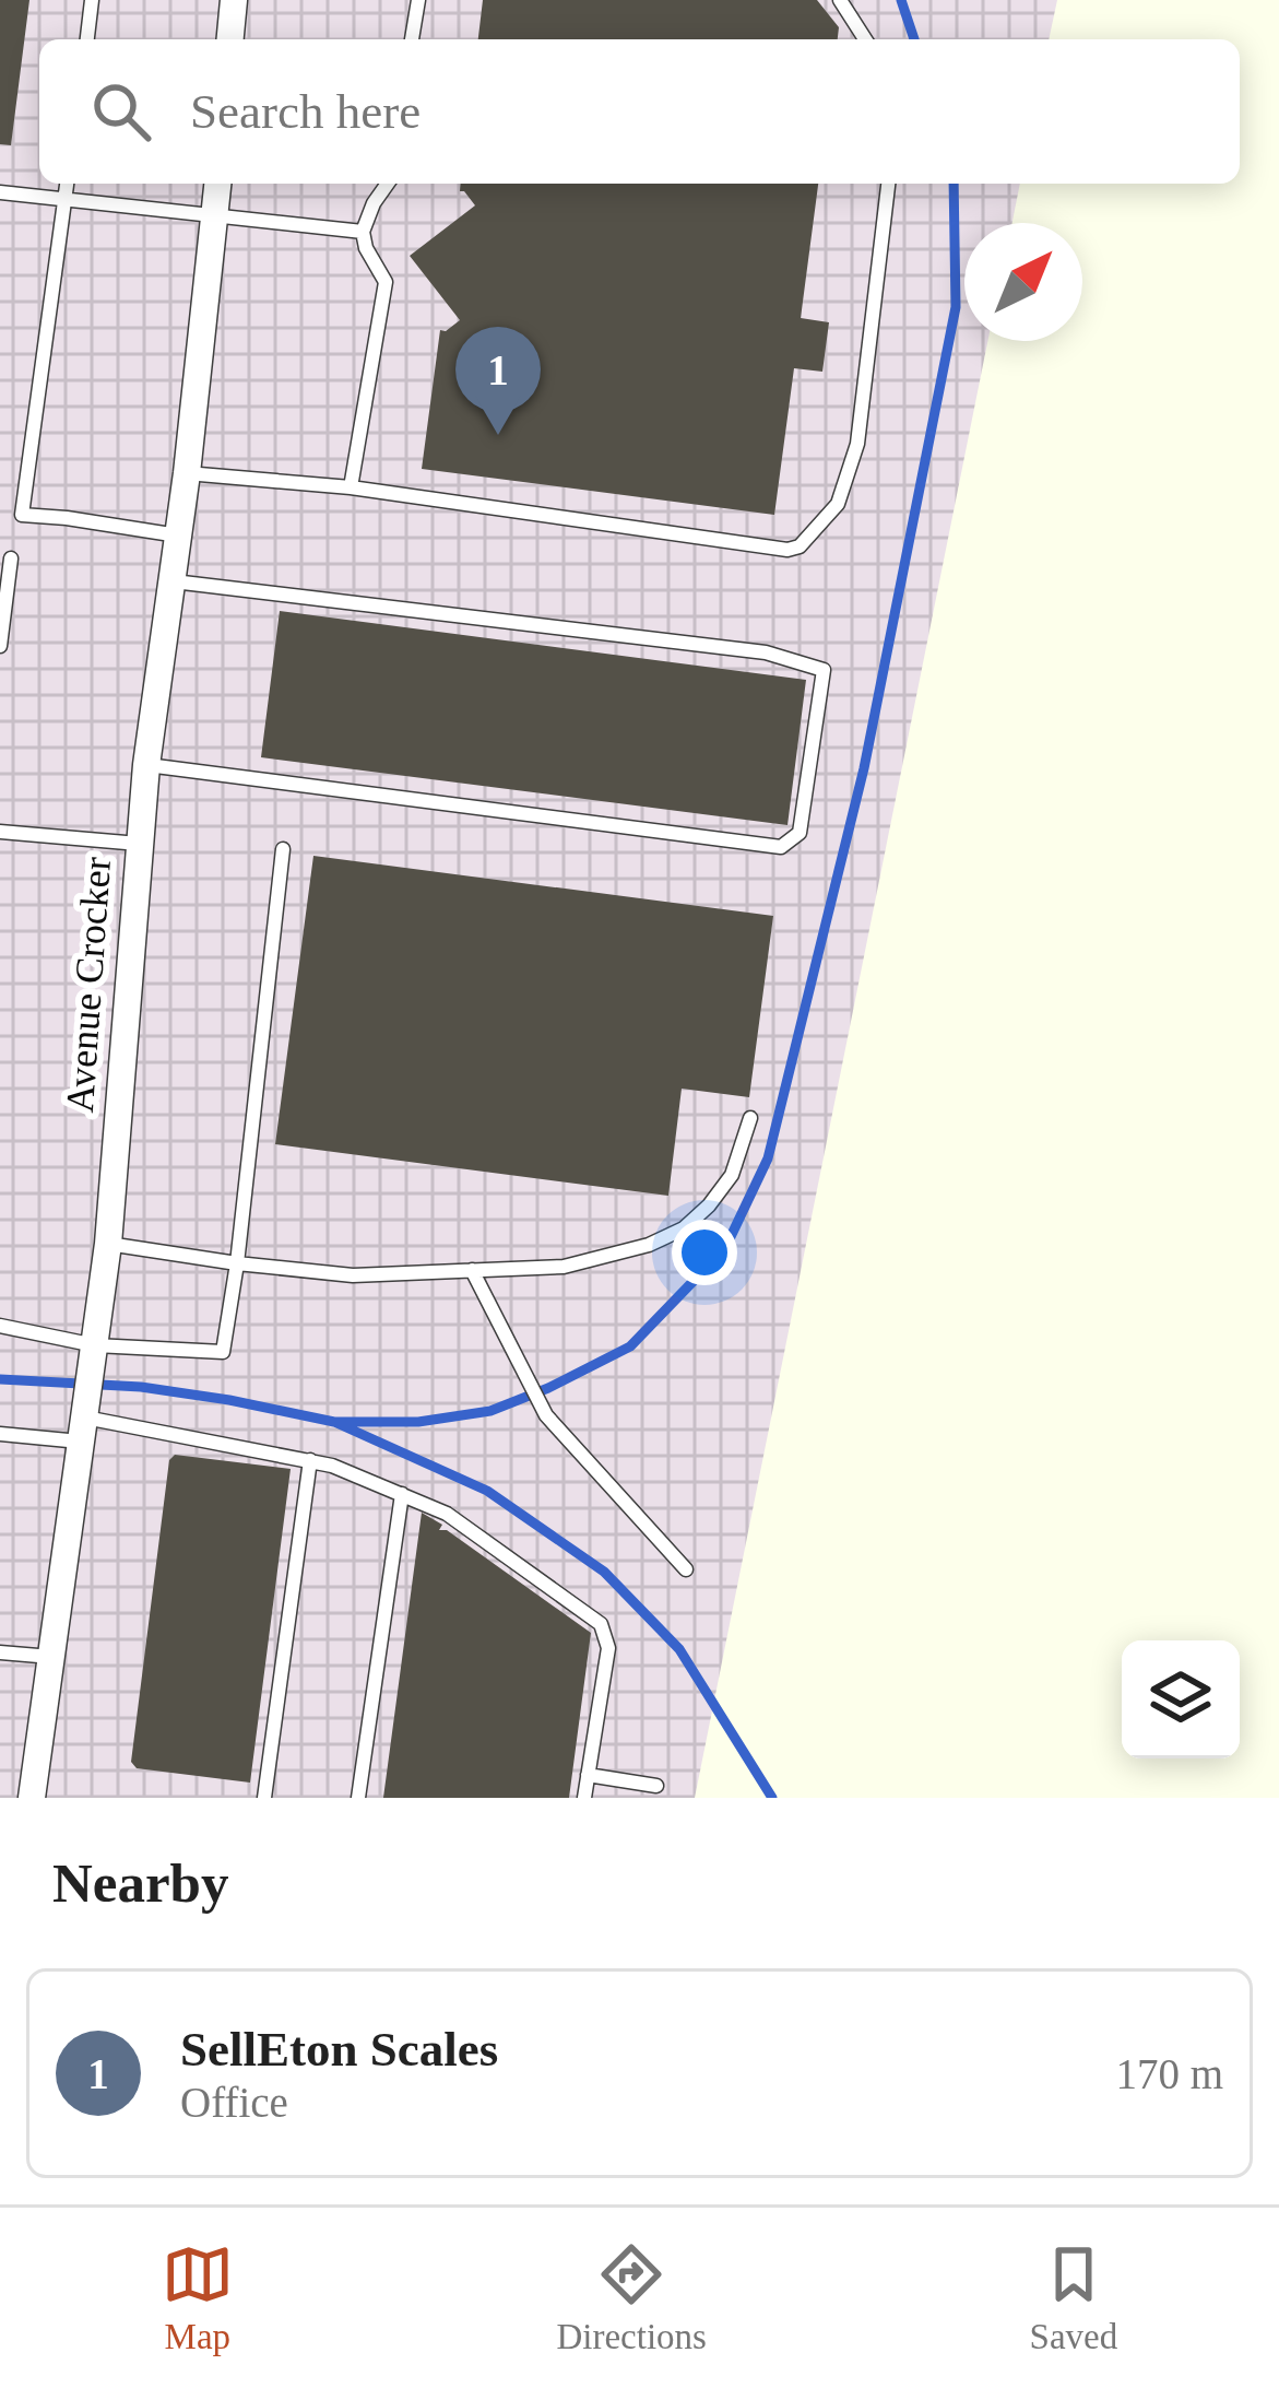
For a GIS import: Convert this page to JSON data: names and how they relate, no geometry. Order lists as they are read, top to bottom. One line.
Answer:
{"streets":{"street":["Avenue Crocker"]},"north":"top right","page":{"search":"Search here","pins":"1","heading":"Nearby","list":[{"mark":"1","name":"SellEton Scales","note":"Office","value":"170 m"}],"nav":["Map","Directions","Saved"]}}
